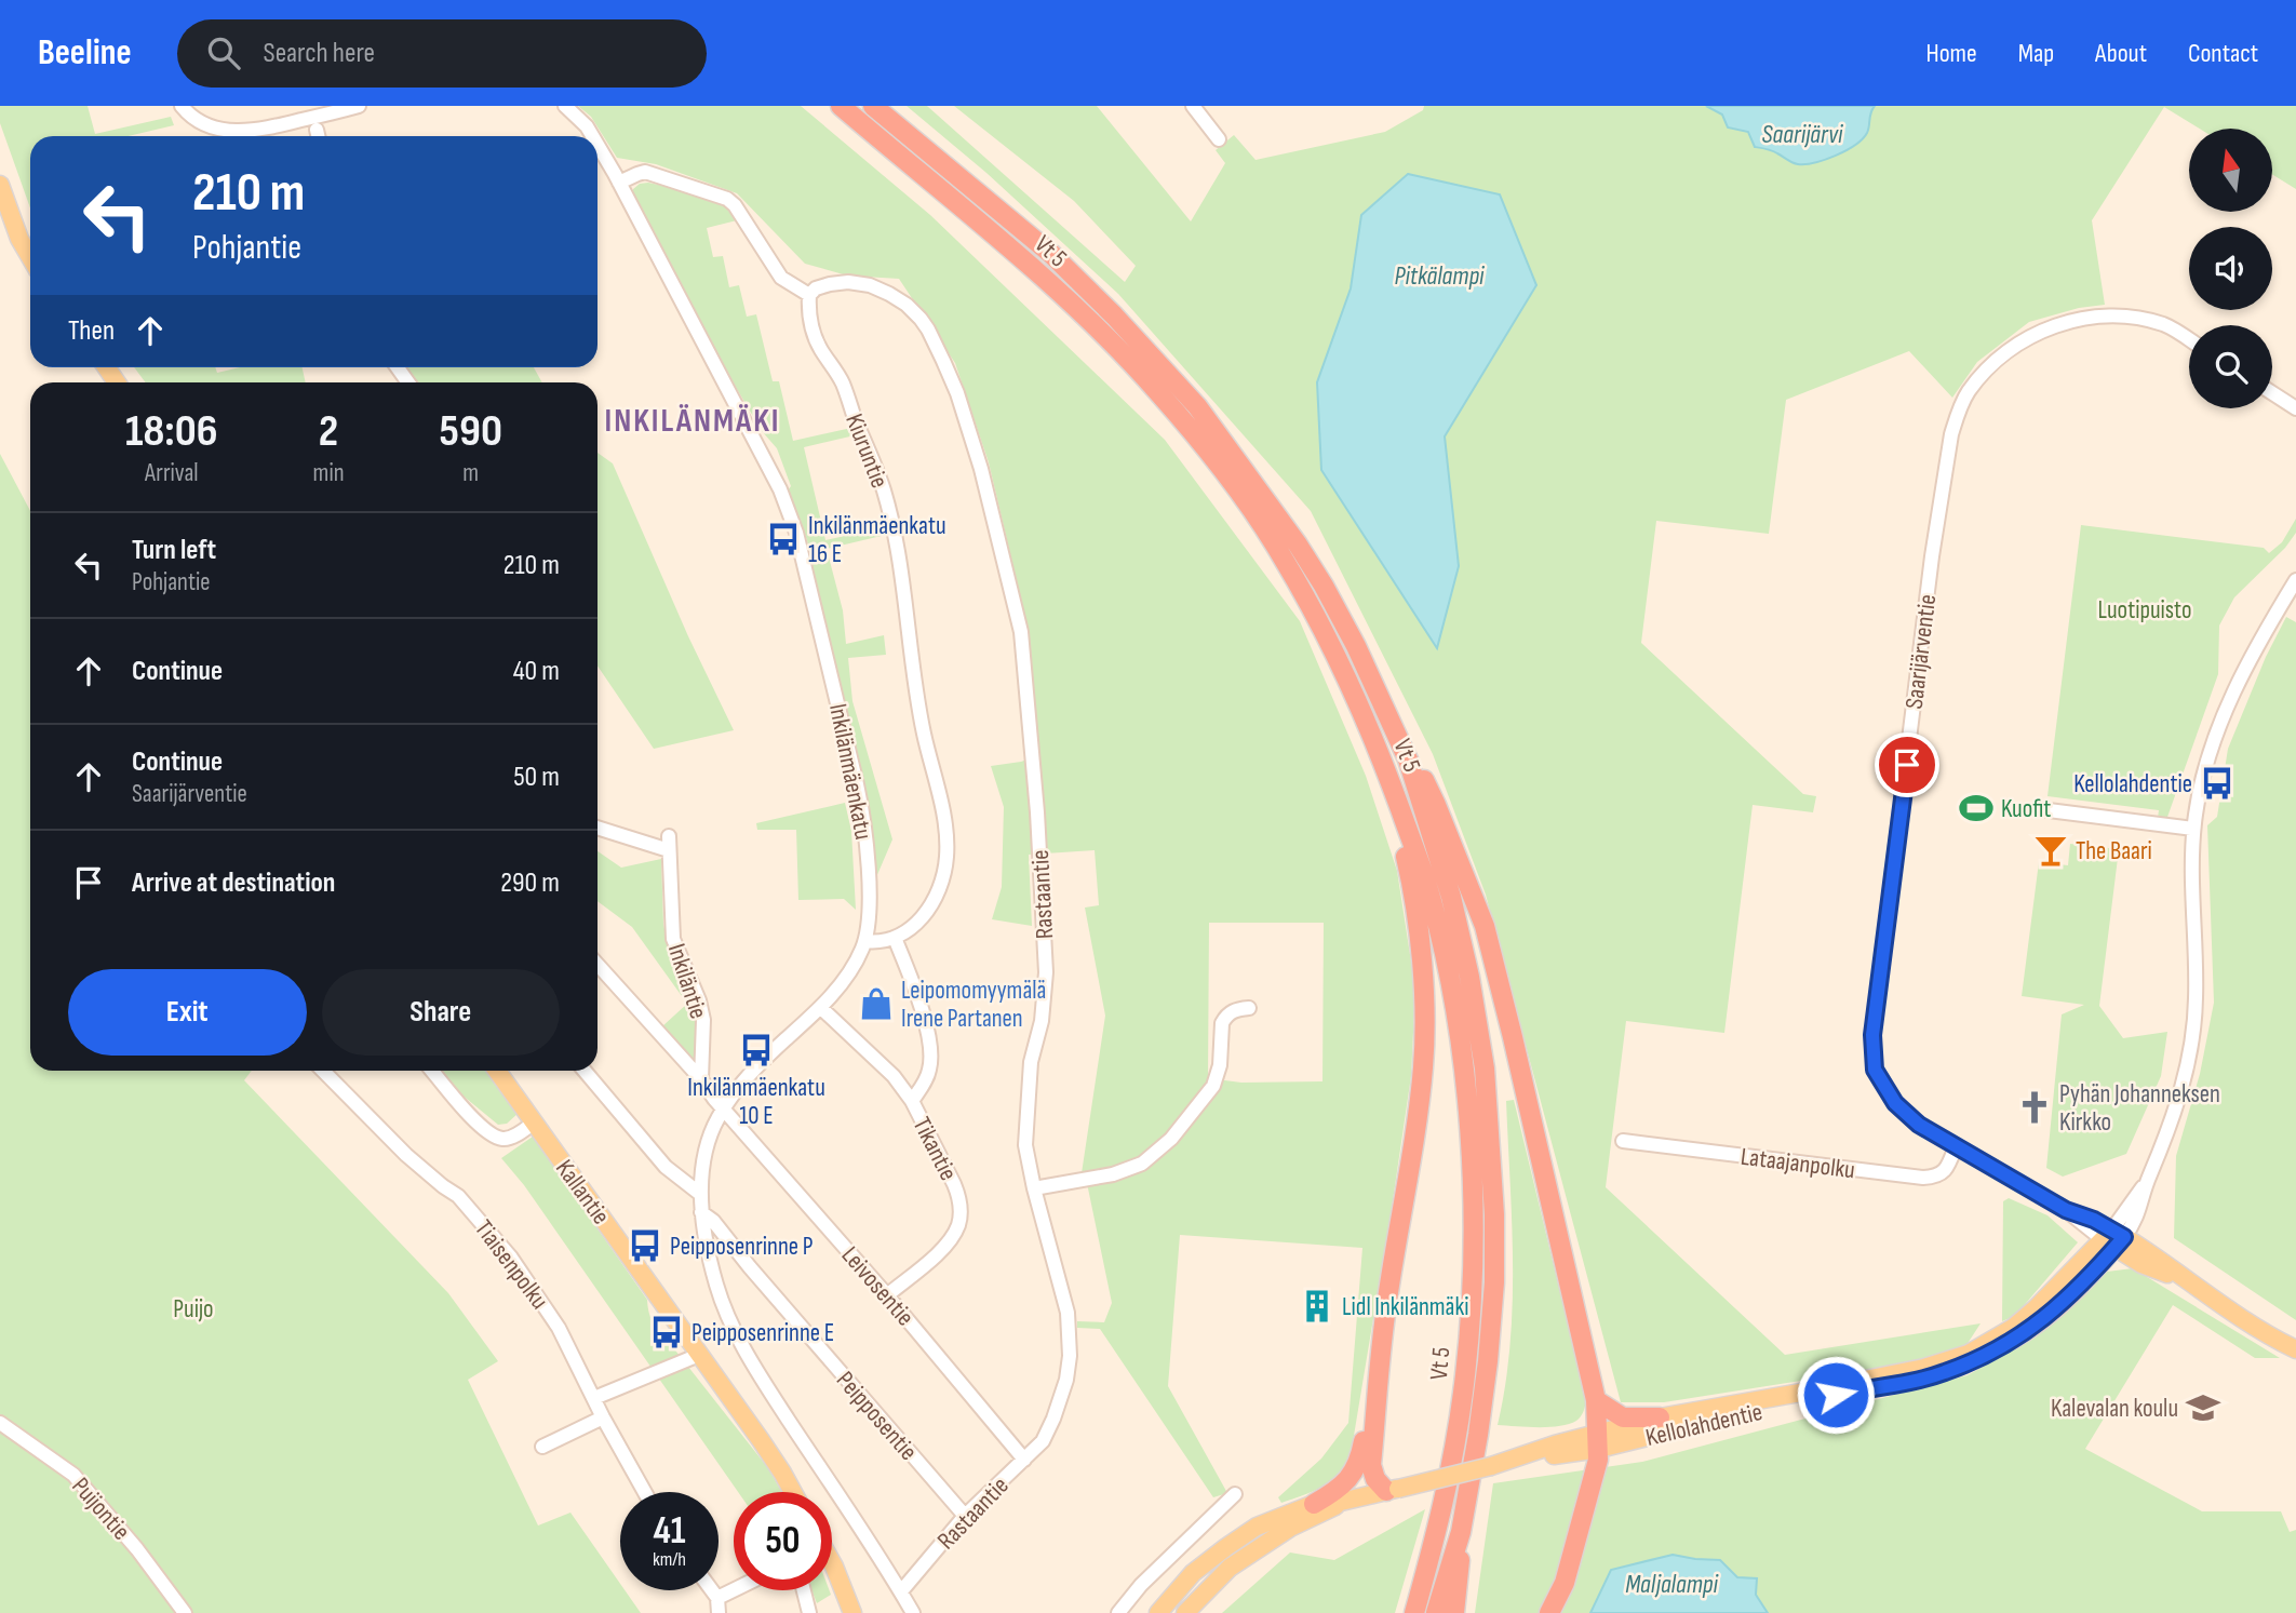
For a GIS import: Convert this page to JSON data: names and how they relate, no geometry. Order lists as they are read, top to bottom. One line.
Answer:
{"streets":{"highway":["Vt 5"],"main road":["Kallantie","Kellolahdentie"],"street":["Kiuruntie","Saarijärventie","Inkilänmäenkatu","Rastaantie","Inkiläntie","Tikantie","Lataajanpolku","Tiaisenpolku","Leivosentie","Peipposentie","Puijontie"]},"crossings":[["Kiuruntie","Rastaantie"],["Saarijärventie","Lataajanpolku"],["Saarijärventie","Kellolahdentie"],["Inkilänmäenkatu","Rastaantie"],["Inkilänmäenkatu","Tikantie"],["Inkilänmäenkatu","Leivosentie"],["Inkilänmäenkatu","Peipposentie"],["Rastaantie","Leivosentie"],["Rastaantie","Peipposentie"],["Inkiläntie","Leivosentie"],["Tikantie","Leivosentie"]],"districts":["INKILÄNMÄKI"],"water":["Saarijärvi","Pitkälampi","Maljalampi"],"parks":["Luotipuisto","Puijo"],"places":{"bus stop":["Inkilänmäenkatu 16 E","Kellolahdentie","Inkilänmäenkatu 10 E","Peipposenrinne P","Peipposenrinne E"],"sports":["Kuofit"],"bar":["The Baari"],"shop":["Leipomomyymälä Irene Partanen"],"church":["Pyhän Johanneksen Kirkko"],"building":["Lidl Inkilänmäki"],"school or university":["Kalevalan koulu"]},"north":"top","page":{"header":"Beeline","search":"Search here","nav":["Home","Map","About","Contact"],"turn":["210 m","Pohjantie"],"then":"Then","eta":["18:06","Arrival","2","min","590","m"],"list":[{"name":"Turn left","note":"Pohjantie","value":"210 m"},{"name":"Continue","value":"40 m"},{"name":"Continue","note":"Saarijärventie","value":"50 m"},{"name":"Arrive at destination","value":"290 m"}],"buttons":["Exit","Share"],"speed":"41 km/h","limit":"50"}}
